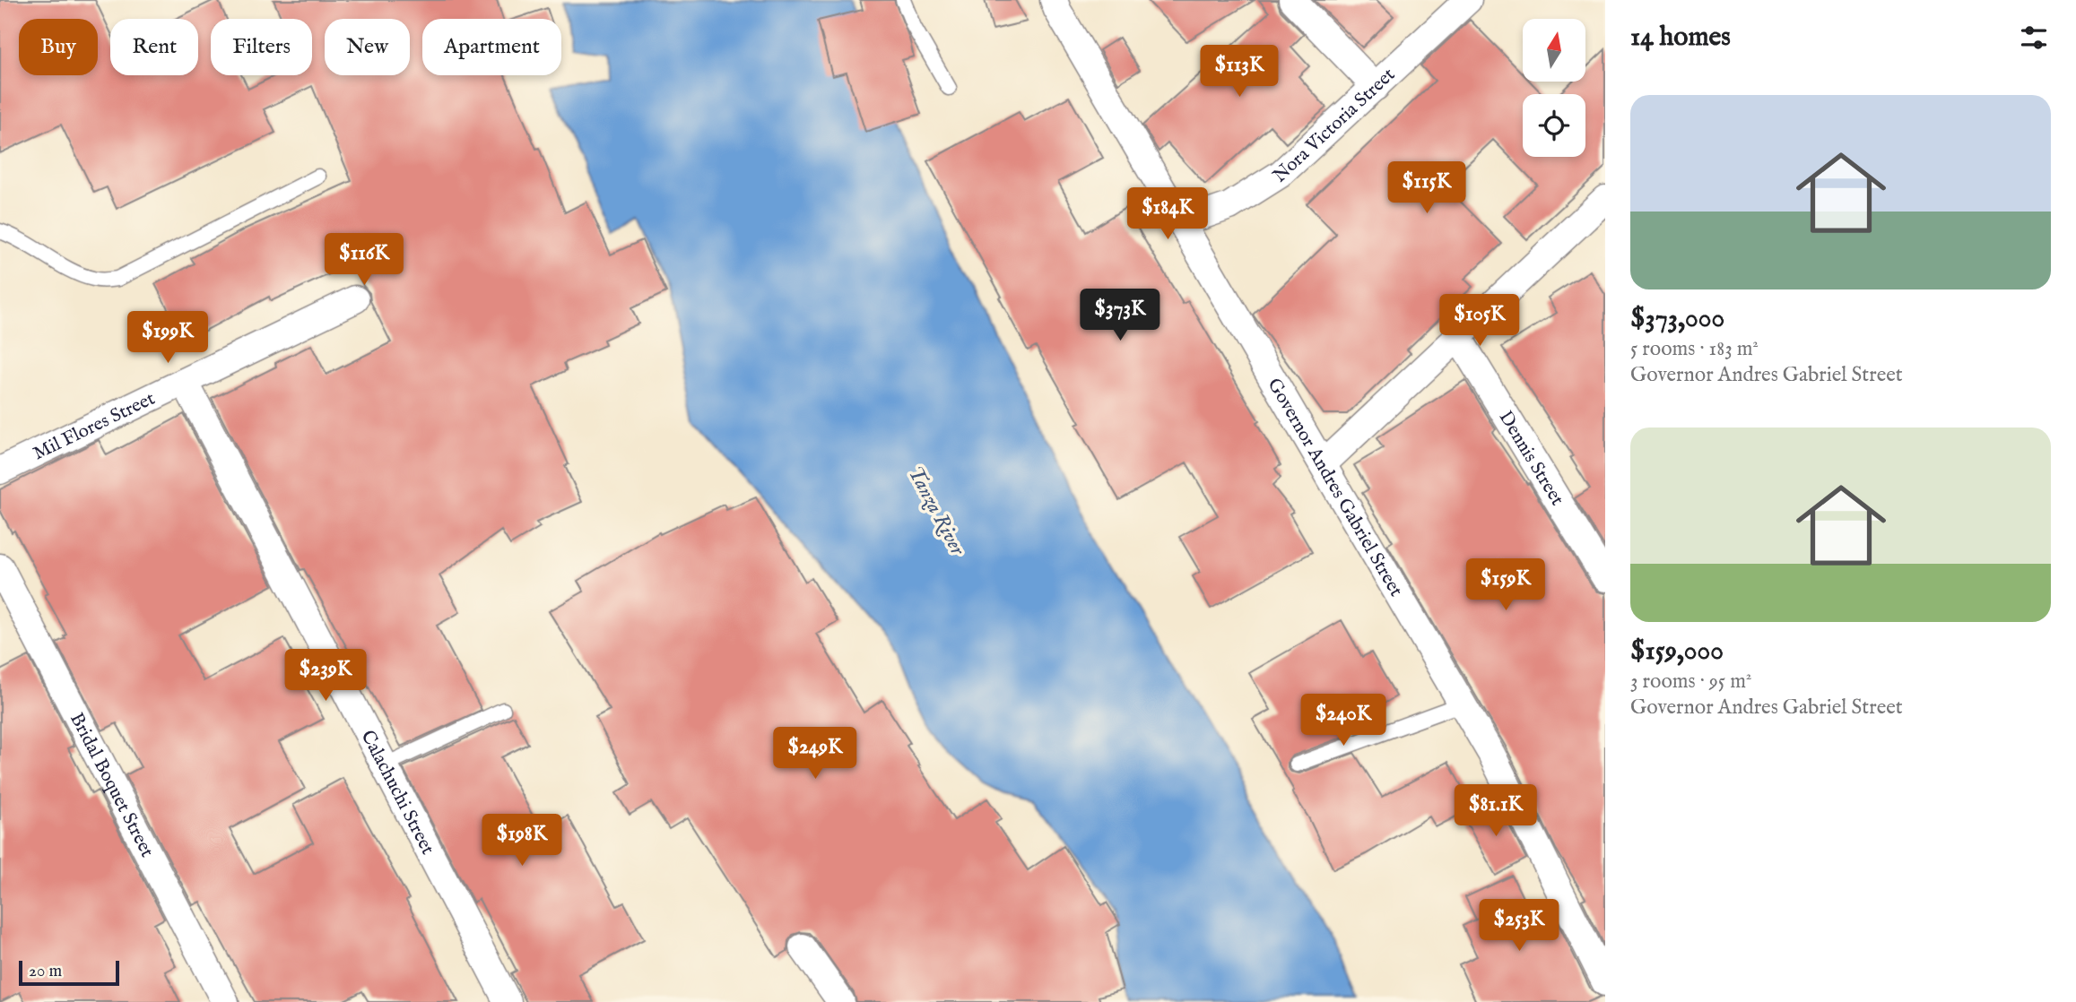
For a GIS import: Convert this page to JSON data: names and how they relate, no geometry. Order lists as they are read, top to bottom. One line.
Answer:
{"streets":{"street":["Nora Victoria Street","Mil Flores Street","Dennis Street","Governor Andres Gabriel Street","Bridal Boquet Street","Calachuchi Street"]},"crossings":[["Nora Victoria Street","Governor Andres Gabriel Street"],["Mil Flores Street","Calachuchi Street"]],"water":["Tanza River"],"scale_bar":"20 m","north":"top","page":{"heading":"14 homes","chip":["Buy","Rent","Filters","New","Apartment"],"price":["$113K","$115K","$184K","$116K","$373K","$105K","$199K","$159K","$239K","$240K","$249K","$81.1K","$198K","$253K"],"list":[{"name":"$373,000","note":"5 rooms · 183 m² · Governor Andres Gabriel Street"},{"name":"$159,000","note":"3 rooms · 95 m² · Governor Andres Gabriel Street"}],"scale":"20 m"}}
